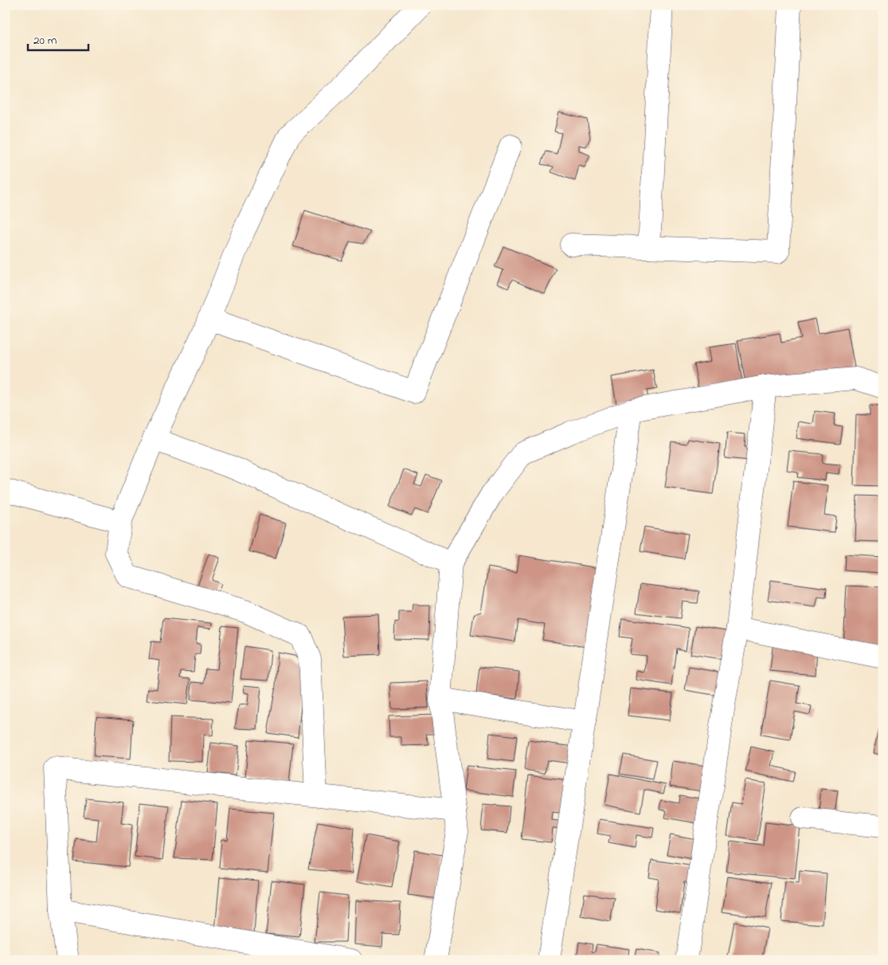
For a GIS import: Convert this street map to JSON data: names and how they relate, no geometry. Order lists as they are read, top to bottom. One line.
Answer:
{"scale_bar":"20 m"}
